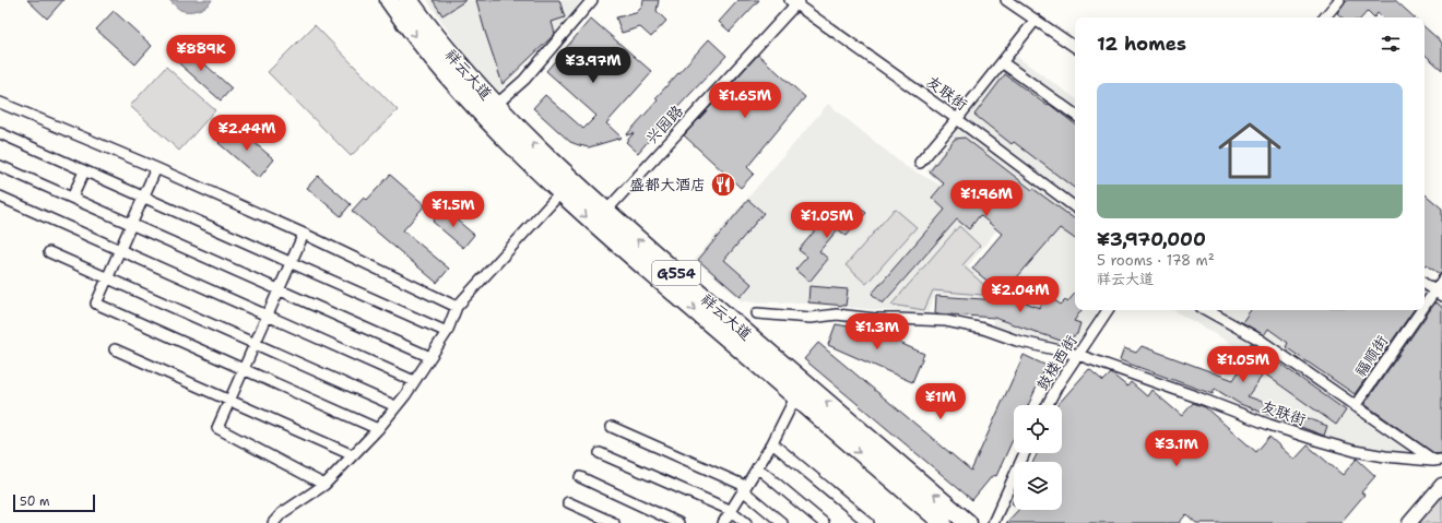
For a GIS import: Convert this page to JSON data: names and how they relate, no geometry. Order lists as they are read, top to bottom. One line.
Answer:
{"streets":{"highway":["祥云大道","G554"],"street":["友联街","兴园路","福顺街","鼓楼西街"]},"crossings":[["祥云大道","兴园路"],["友联街","兴园路"],["友联街","福顺街"],["友联街","鼓楼西街"]],"places":{"restaurant":["盛都大酒店"]},"scale_bar":"50 m","page":{"heading":"12 homes","price":["¥889K","¥3.97M","¥1.65M","¥2.44M","¥1.96M","¥1.5M","¥1.05M","¥2.04M","¥1.3M","¥1.05M","¥1M","¥3.1M"],"list":[{"name":"¥3,970,000","note":"5 rooms · 178 m² · 祥云大道"}],"scale":"50 m"}}
